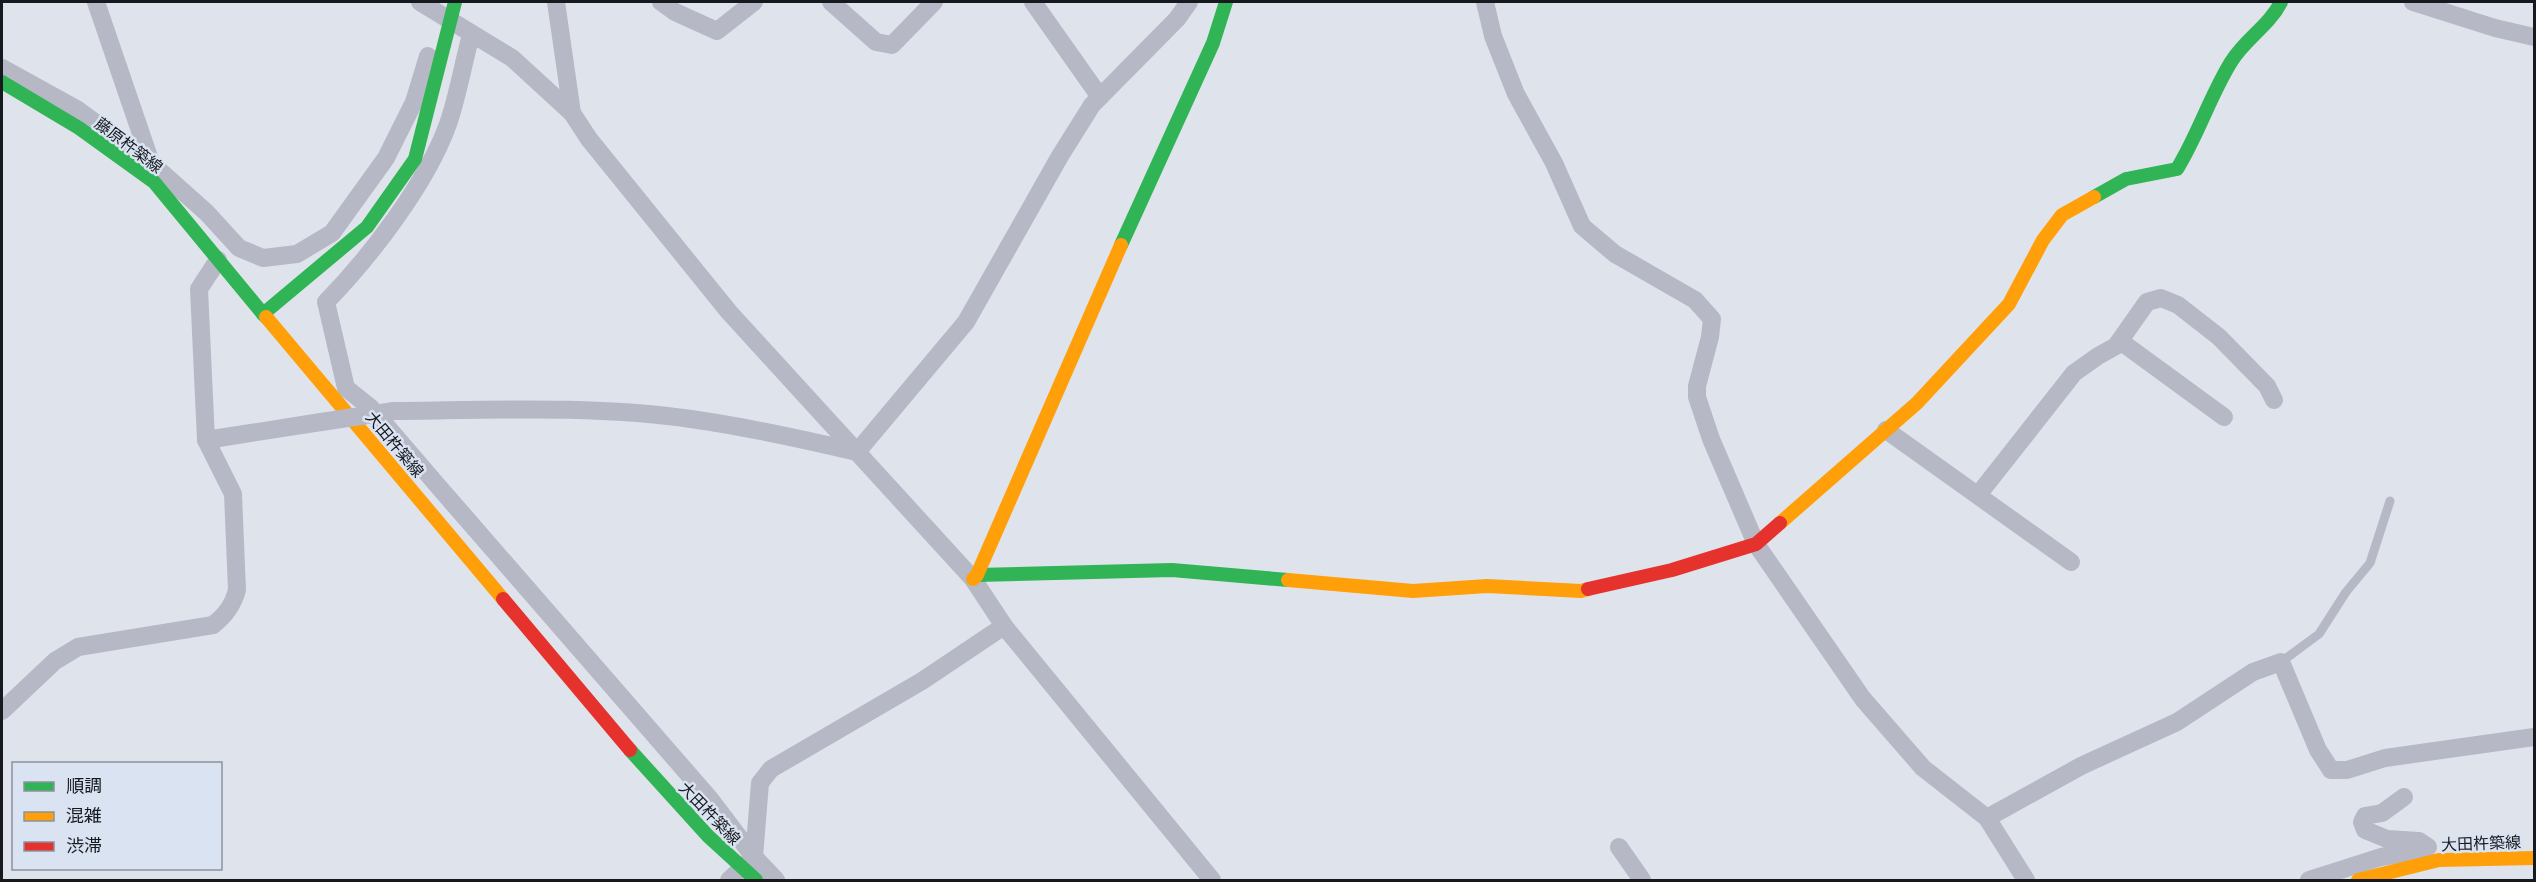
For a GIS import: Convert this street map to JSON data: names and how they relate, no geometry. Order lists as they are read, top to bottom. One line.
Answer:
{"streets":{"street":["藤原杵築線","大田杵築線"]},"crossings":[["藤原杵築線","大田杵築線"]],"legend":["順調","混雑","渋滞"]}
